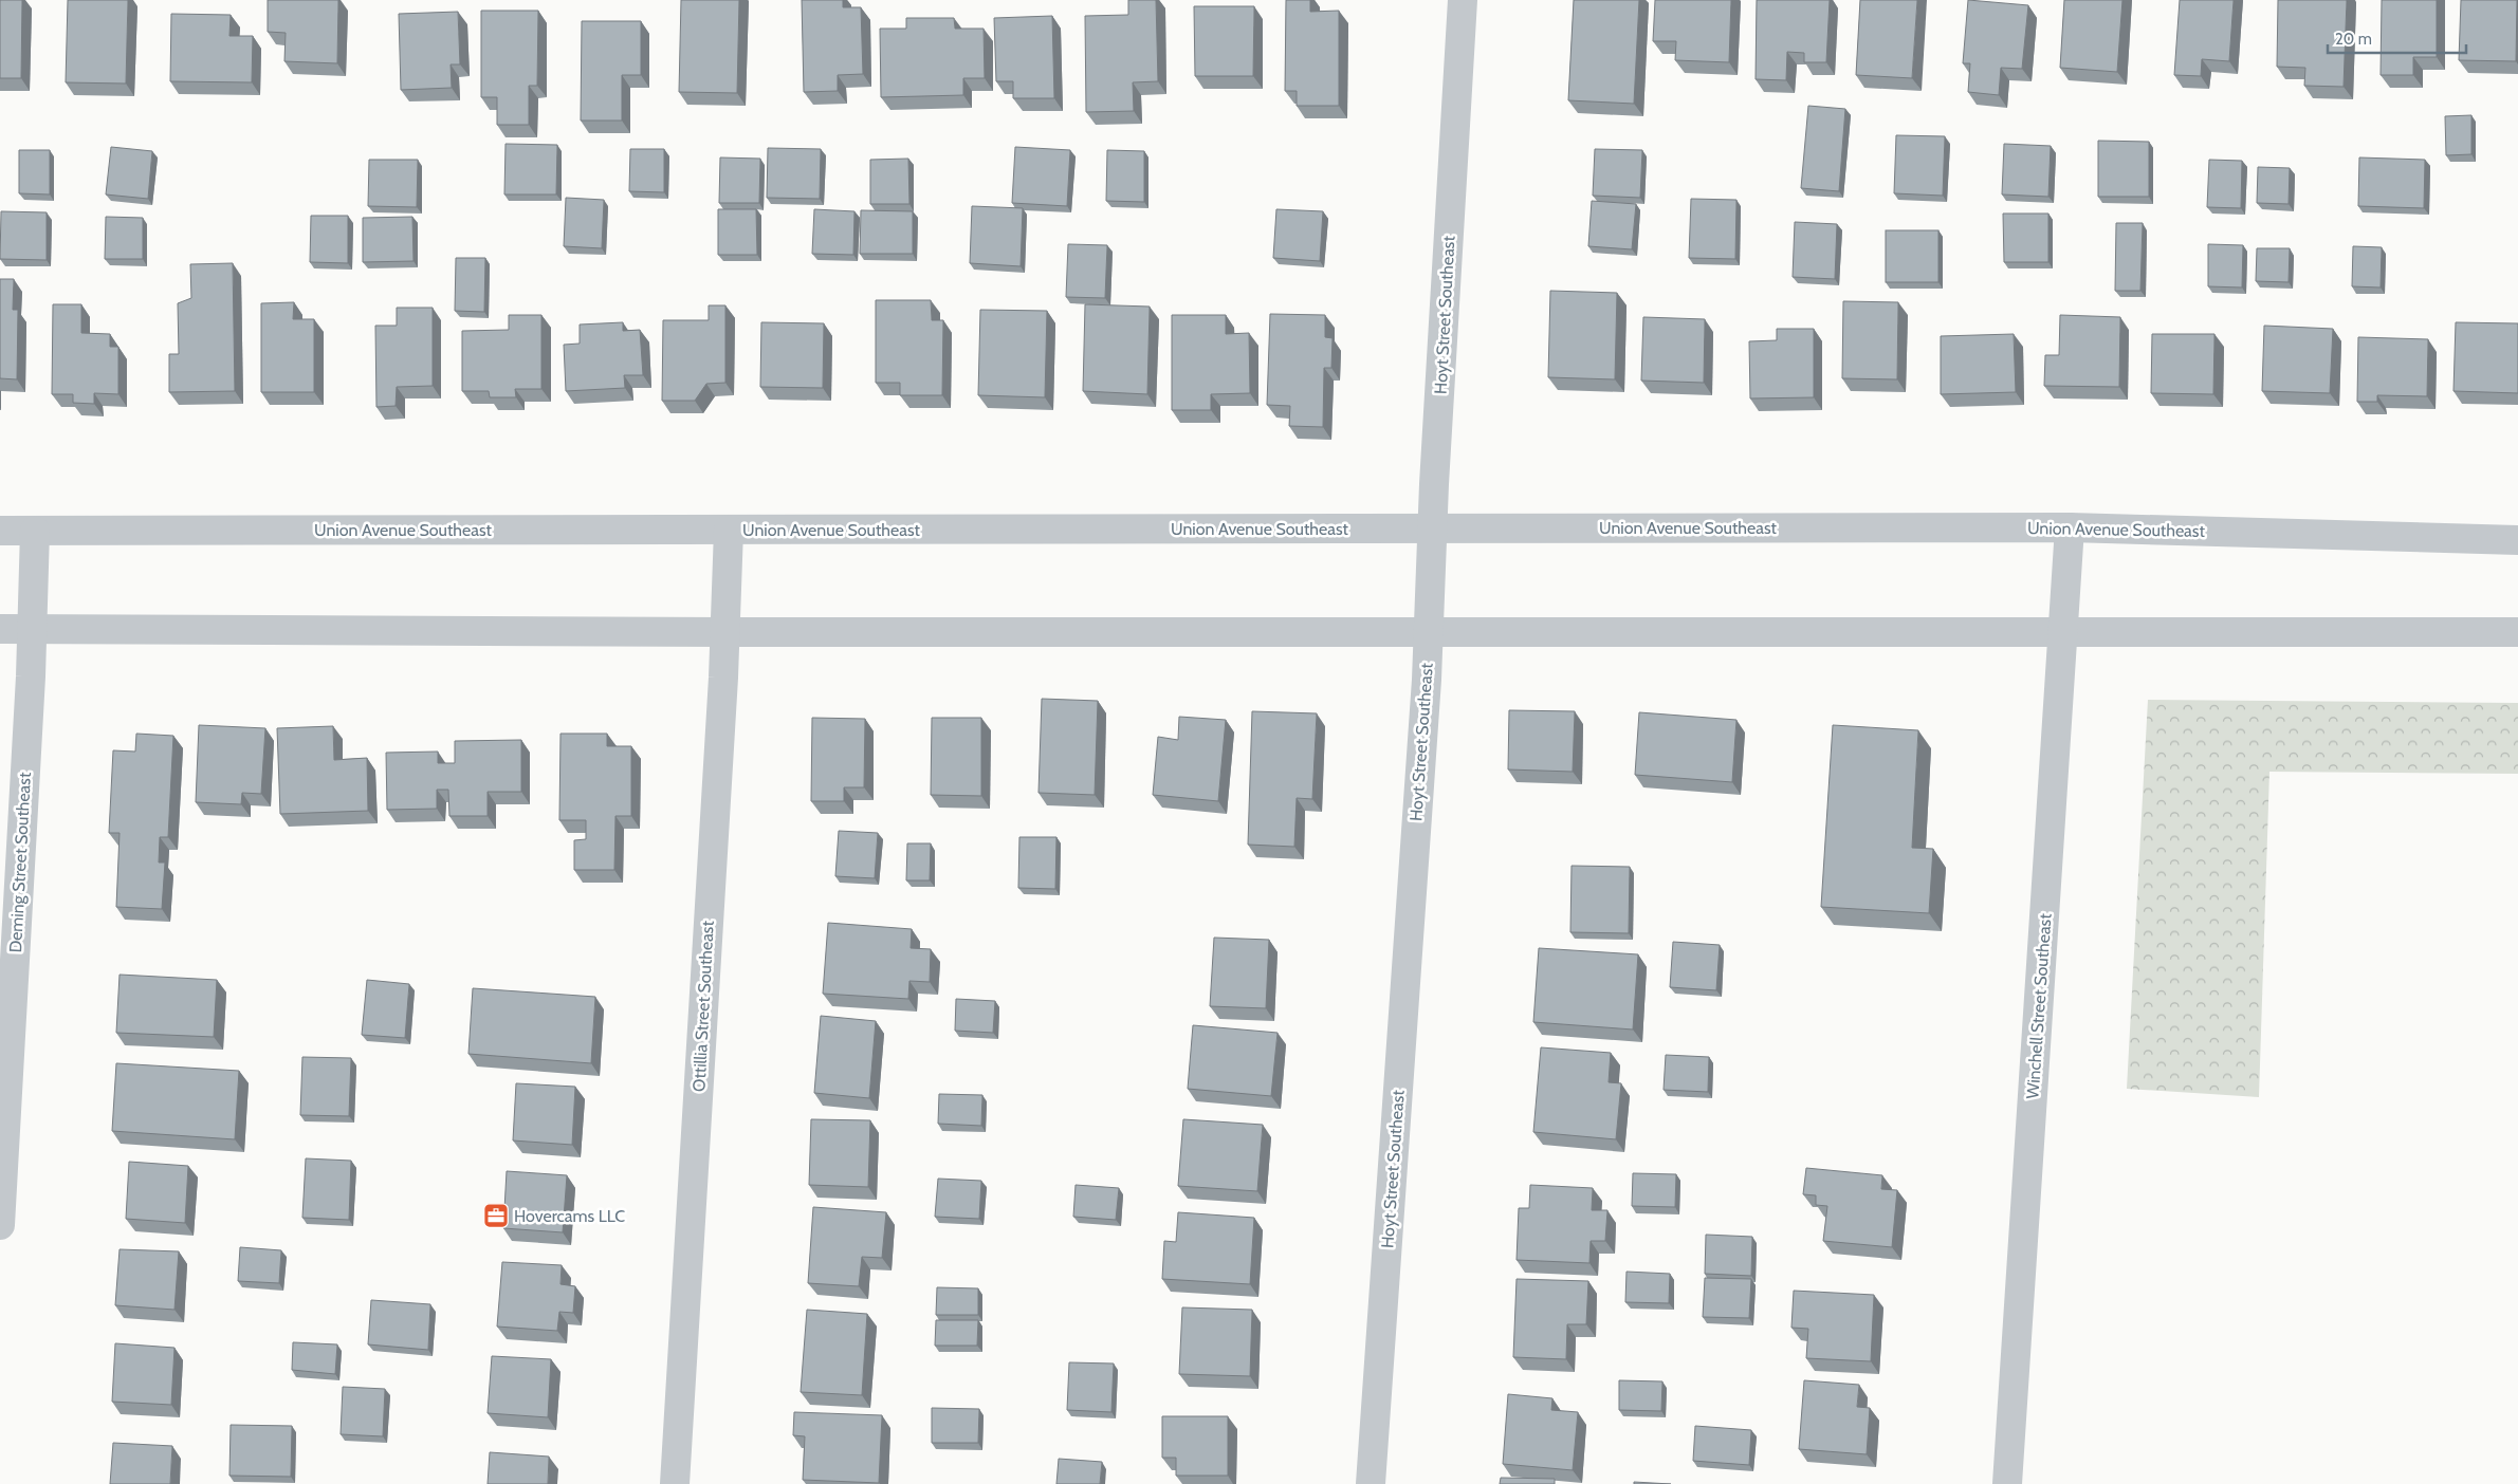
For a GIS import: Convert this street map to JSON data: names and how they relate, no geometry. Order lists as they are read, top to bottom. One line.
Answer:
{"streets":{"street":["Hoyt Street Southeast","Union Avenue Southeast","Deming Street Southeast","Ottillia Street Southeast","Winchell Street Southeast"]},"crossings":[["Hoyt Street Southeast","Union Avenue Southeast"],["Union Avenue Southeast","Deming Street Southeast"],["Union Avenue Southeast","Ottillia Street Southeast"],["Union Avenue Southeast","Winchell Street Southeast"]],"places":{"office":["Hovercams LLC"]},"scale_bar":"20 m"}
